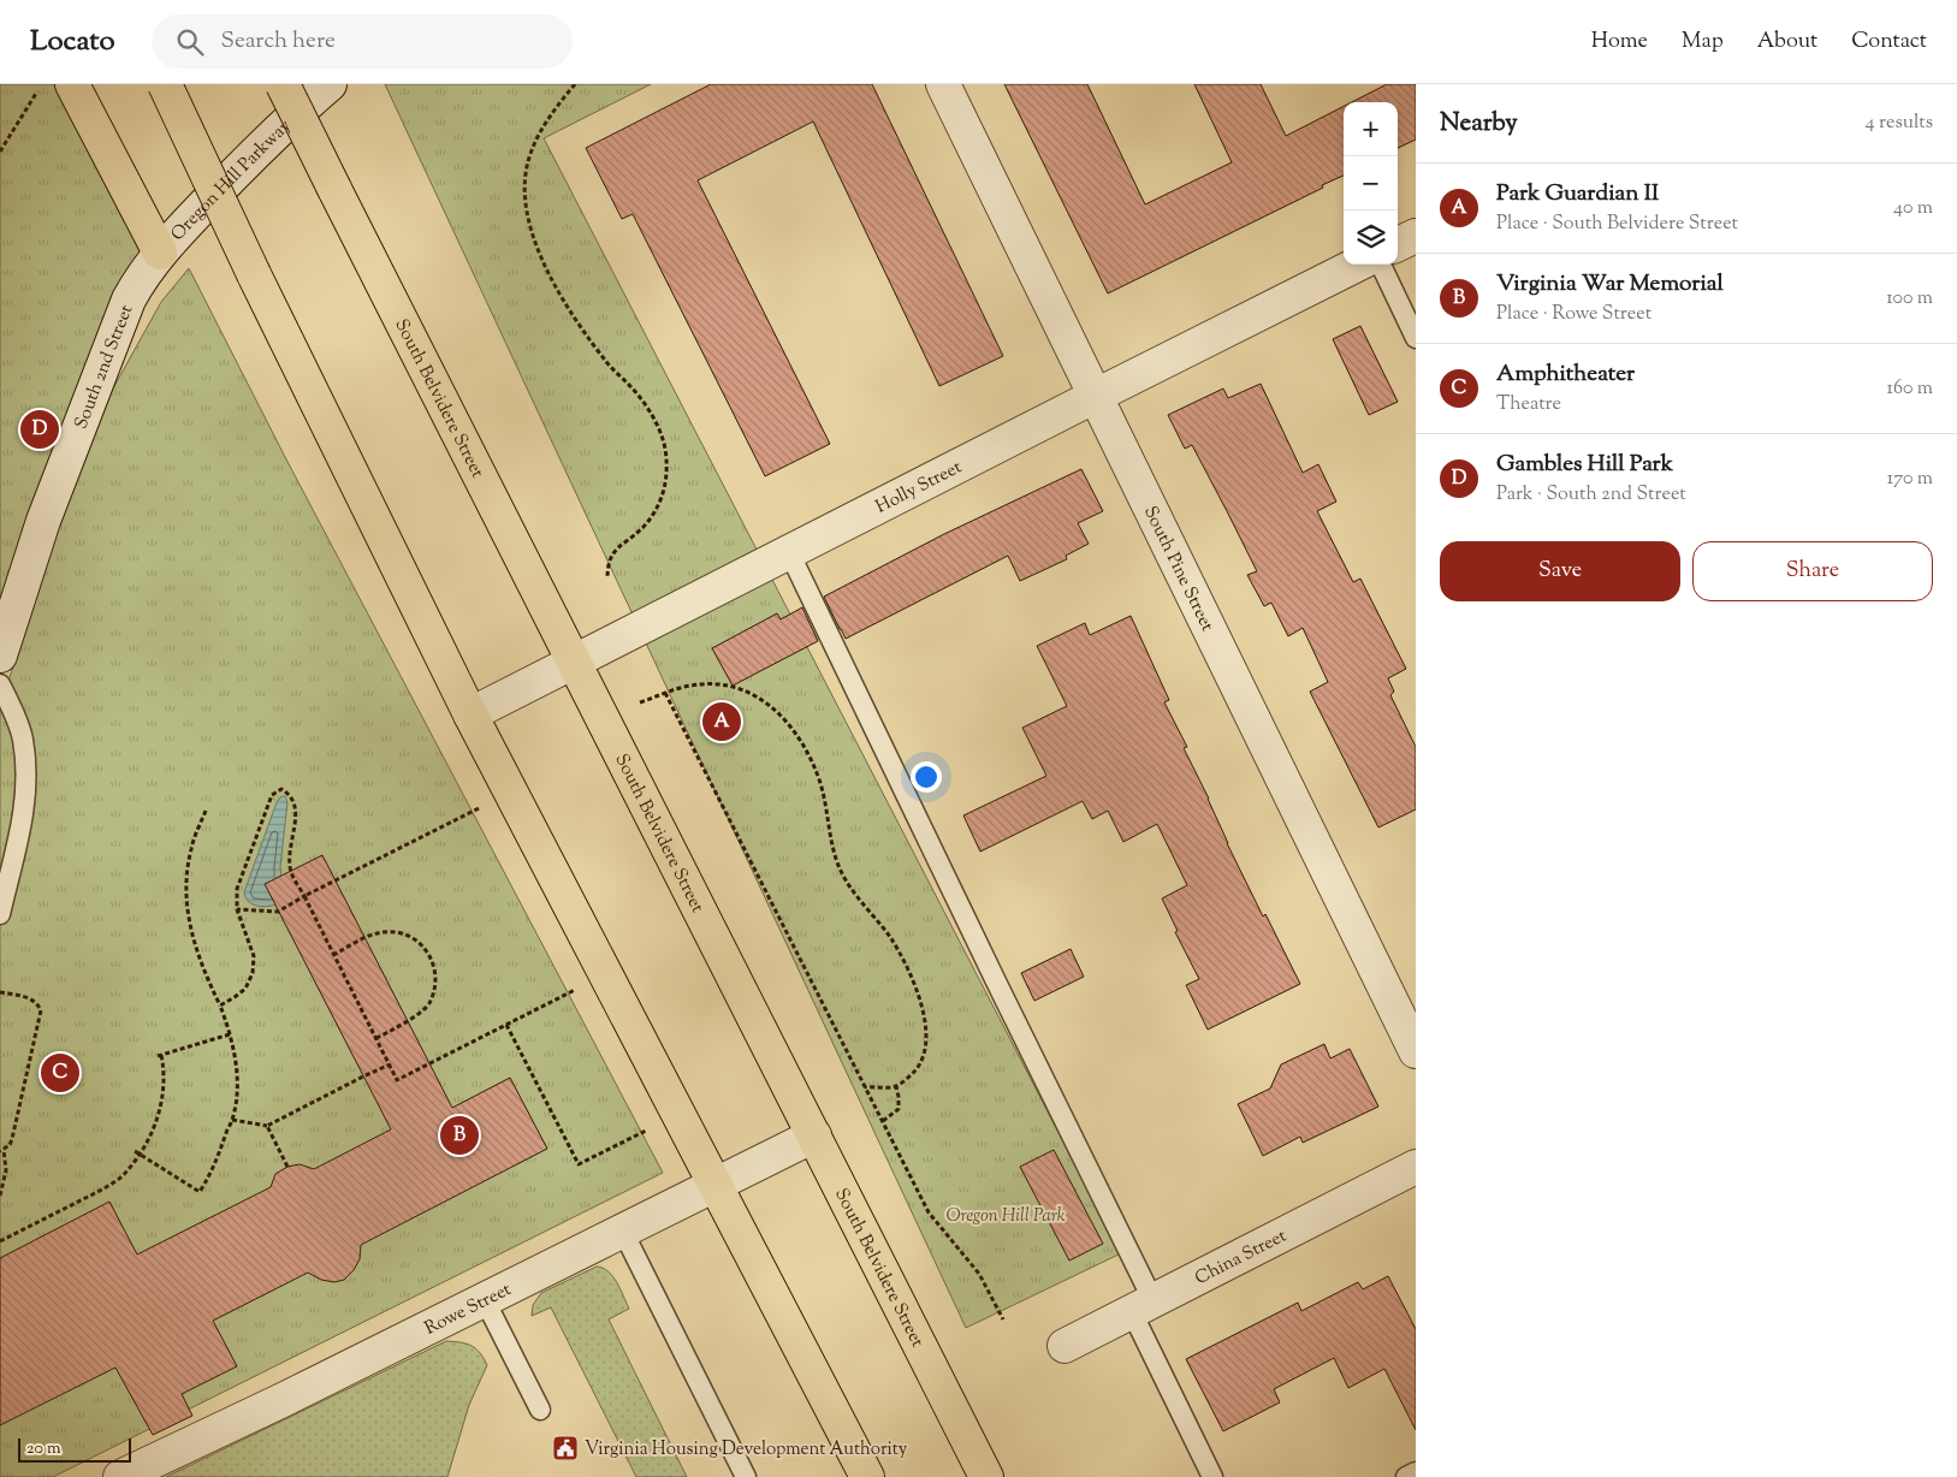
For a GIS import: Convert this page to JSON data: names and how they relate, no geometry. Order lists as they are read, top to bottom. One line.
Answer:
{"streets":{"main road":["South Belvidere Street"],"street":["Oregon Hill Parkway","South 2nd Street","Holly Street","South Pine Street","China Street","Rowe Street"]},"crossings":[["Oregon Hill Parkway","South 2nd Street"],["South Belvidere Street","Holly Street"],["South Belvidere Street","Rowe Street"],["Holly Street","South Pine Street"]],"parks":["Oregon Hill Park"],"places":{"public building":["Virginia Housing Development Authority"]},"scale_bar":"20 m","page":{"header":"Locato","search":"Search here","nav":["Home","Map","About","Contact"],"heading":["Nearby","4 results"],"map_buttons":["+","−"],"list":[{"mark":"A","name":"Park Guardian II","note":"Place · South Belvidere Street","value":"40 m"},{"mark":"B","name":"Virginia War Memorial","note":"Place · Rowe Street","value":"100 m"},{"mark":"C","name":"Amphitheater","note":"Theatre","value":"160 m"},{"mark":"D","name":"Gambles Hill Park","note":"Park · South 2nd Street","value":"170 m"}],"pins":["D","A","C","B"],"buttons":["Save","Share"],"scale":"20 m"}}
